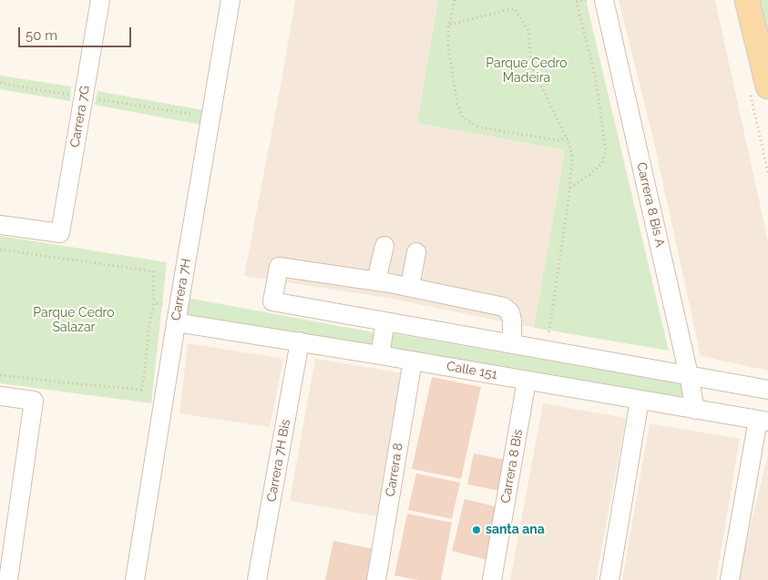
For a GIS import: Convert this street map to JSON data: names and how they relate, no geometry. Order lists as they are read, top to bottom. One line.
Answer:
{"streets":{"street":["Carrera 7G","Carrera 8 Bis A","Carrera 7H","Calle 151","Carrera 7H Bis","Carrera 8 Bis","Carrera 8"]},"crossings":[["Carrera 8 Bis A","Calle 151"],["Carrera 7H","Calle 151"],["Calle 151","Carrera 7H Bis"],["Calle 151","Carrera 8 Bis"],["Calle 151","Carrera 8"]],"parks":["Parque Cedro Madeira","Parque Cedro Salazar"],"places":["santa ana"],"scale_bar":"50 m"}
